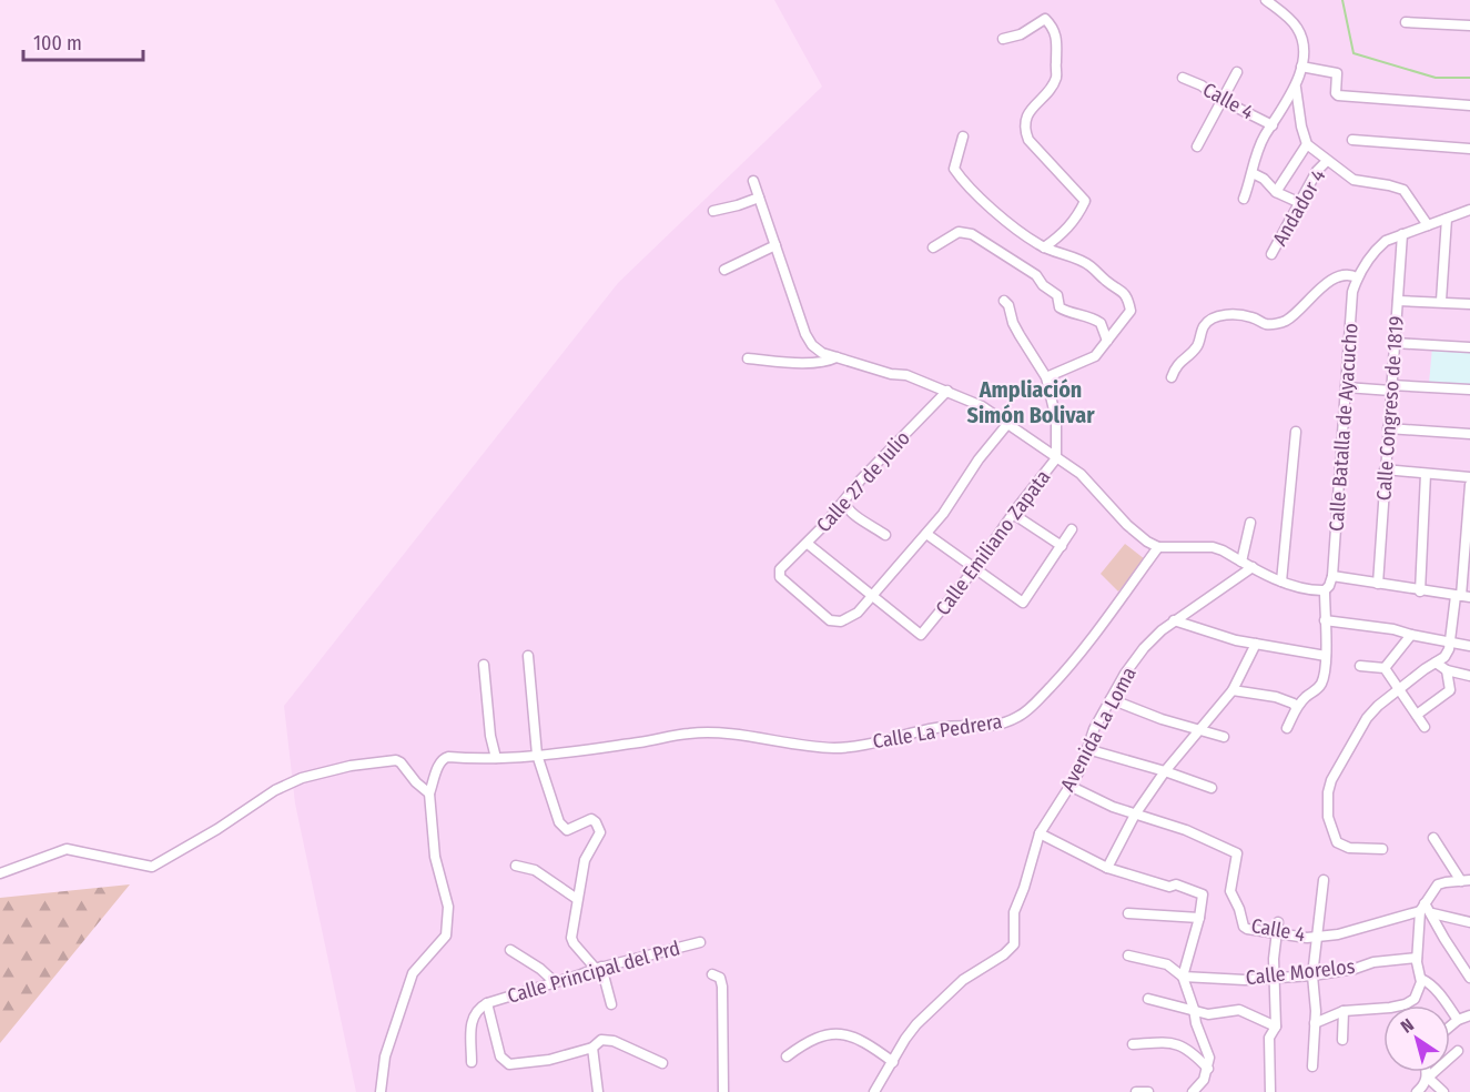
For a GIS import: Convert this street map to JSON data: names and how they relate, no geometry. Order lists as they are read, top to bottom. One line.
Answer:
{"streets":{"street":["Calle 4","Andador 4","Calle Congreso de 1819","Calle Batalla de Ayacucho","Calle 27 de Julio","Calle Emiliano Zapata","Avenida La Loma","Calle La Pedrera","Calle Principal del Prd","Calle Morelos"]},"crossings":[["Calle 4","Avenida La Loma"],["Calle Congreso de 1819","Calle Batalla de Ayacucho"],["Calle 27 de Julio","Calle Emiliano Zapata"]],"districts":["Ampliación Simón Bolivar"],"scale_bar":"100 m","north":"top left"}
